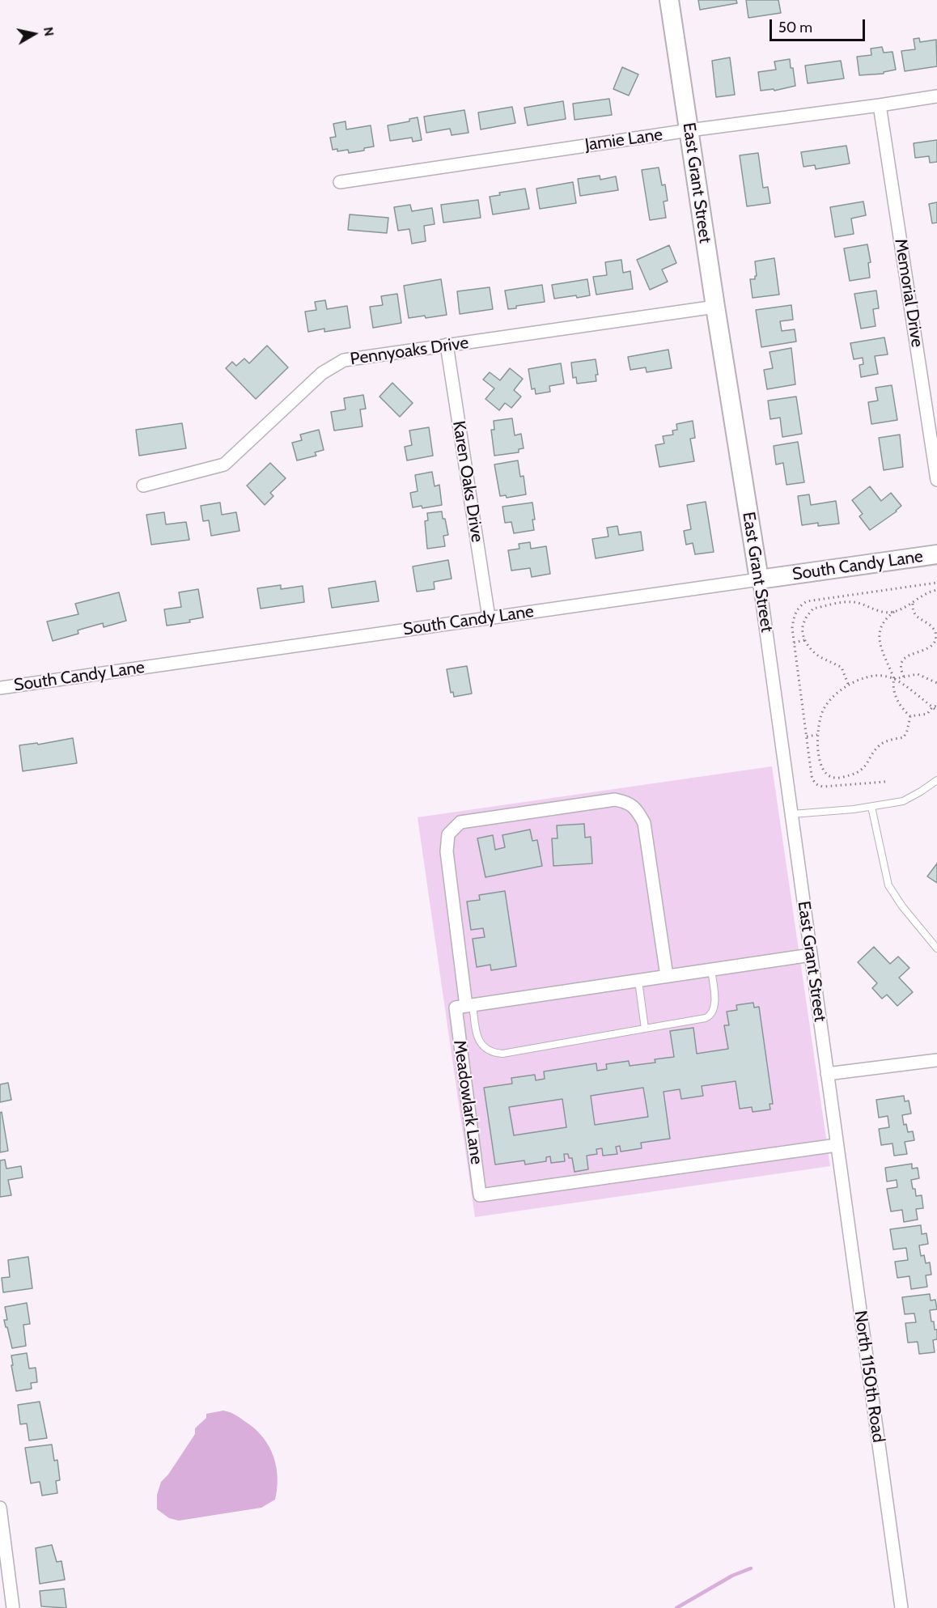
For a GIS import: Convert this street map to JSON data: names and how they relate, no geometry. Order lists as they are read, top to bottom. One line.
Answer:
{"streets":{"main road":["East Grant Street","South Candy Lane"],"street":["Jamie Lane","Memorial Drive","Pennyoaks Drive","Karen Oaks Drive","Meadowlark Lane","North 1150th Road"]},"crossings":[["Jamie Lane","East Grant Street"],["Jamie Lane","Memorial Drive"],["East Grant Street","Pennyoaks Drive"],["East Grant Street","South Candy Lane"],["East Grant Street","Meadowlark Lane"],["East Grant Street","North 1150th Road"],["Pennyoaks Drive","Karen Oaks Drive"],["Karen Oaks Drive","South Candy Lane"],["Meadowlark Lane","North 1150th Road"]],"scale_bar":"50 m","north":"right"}
